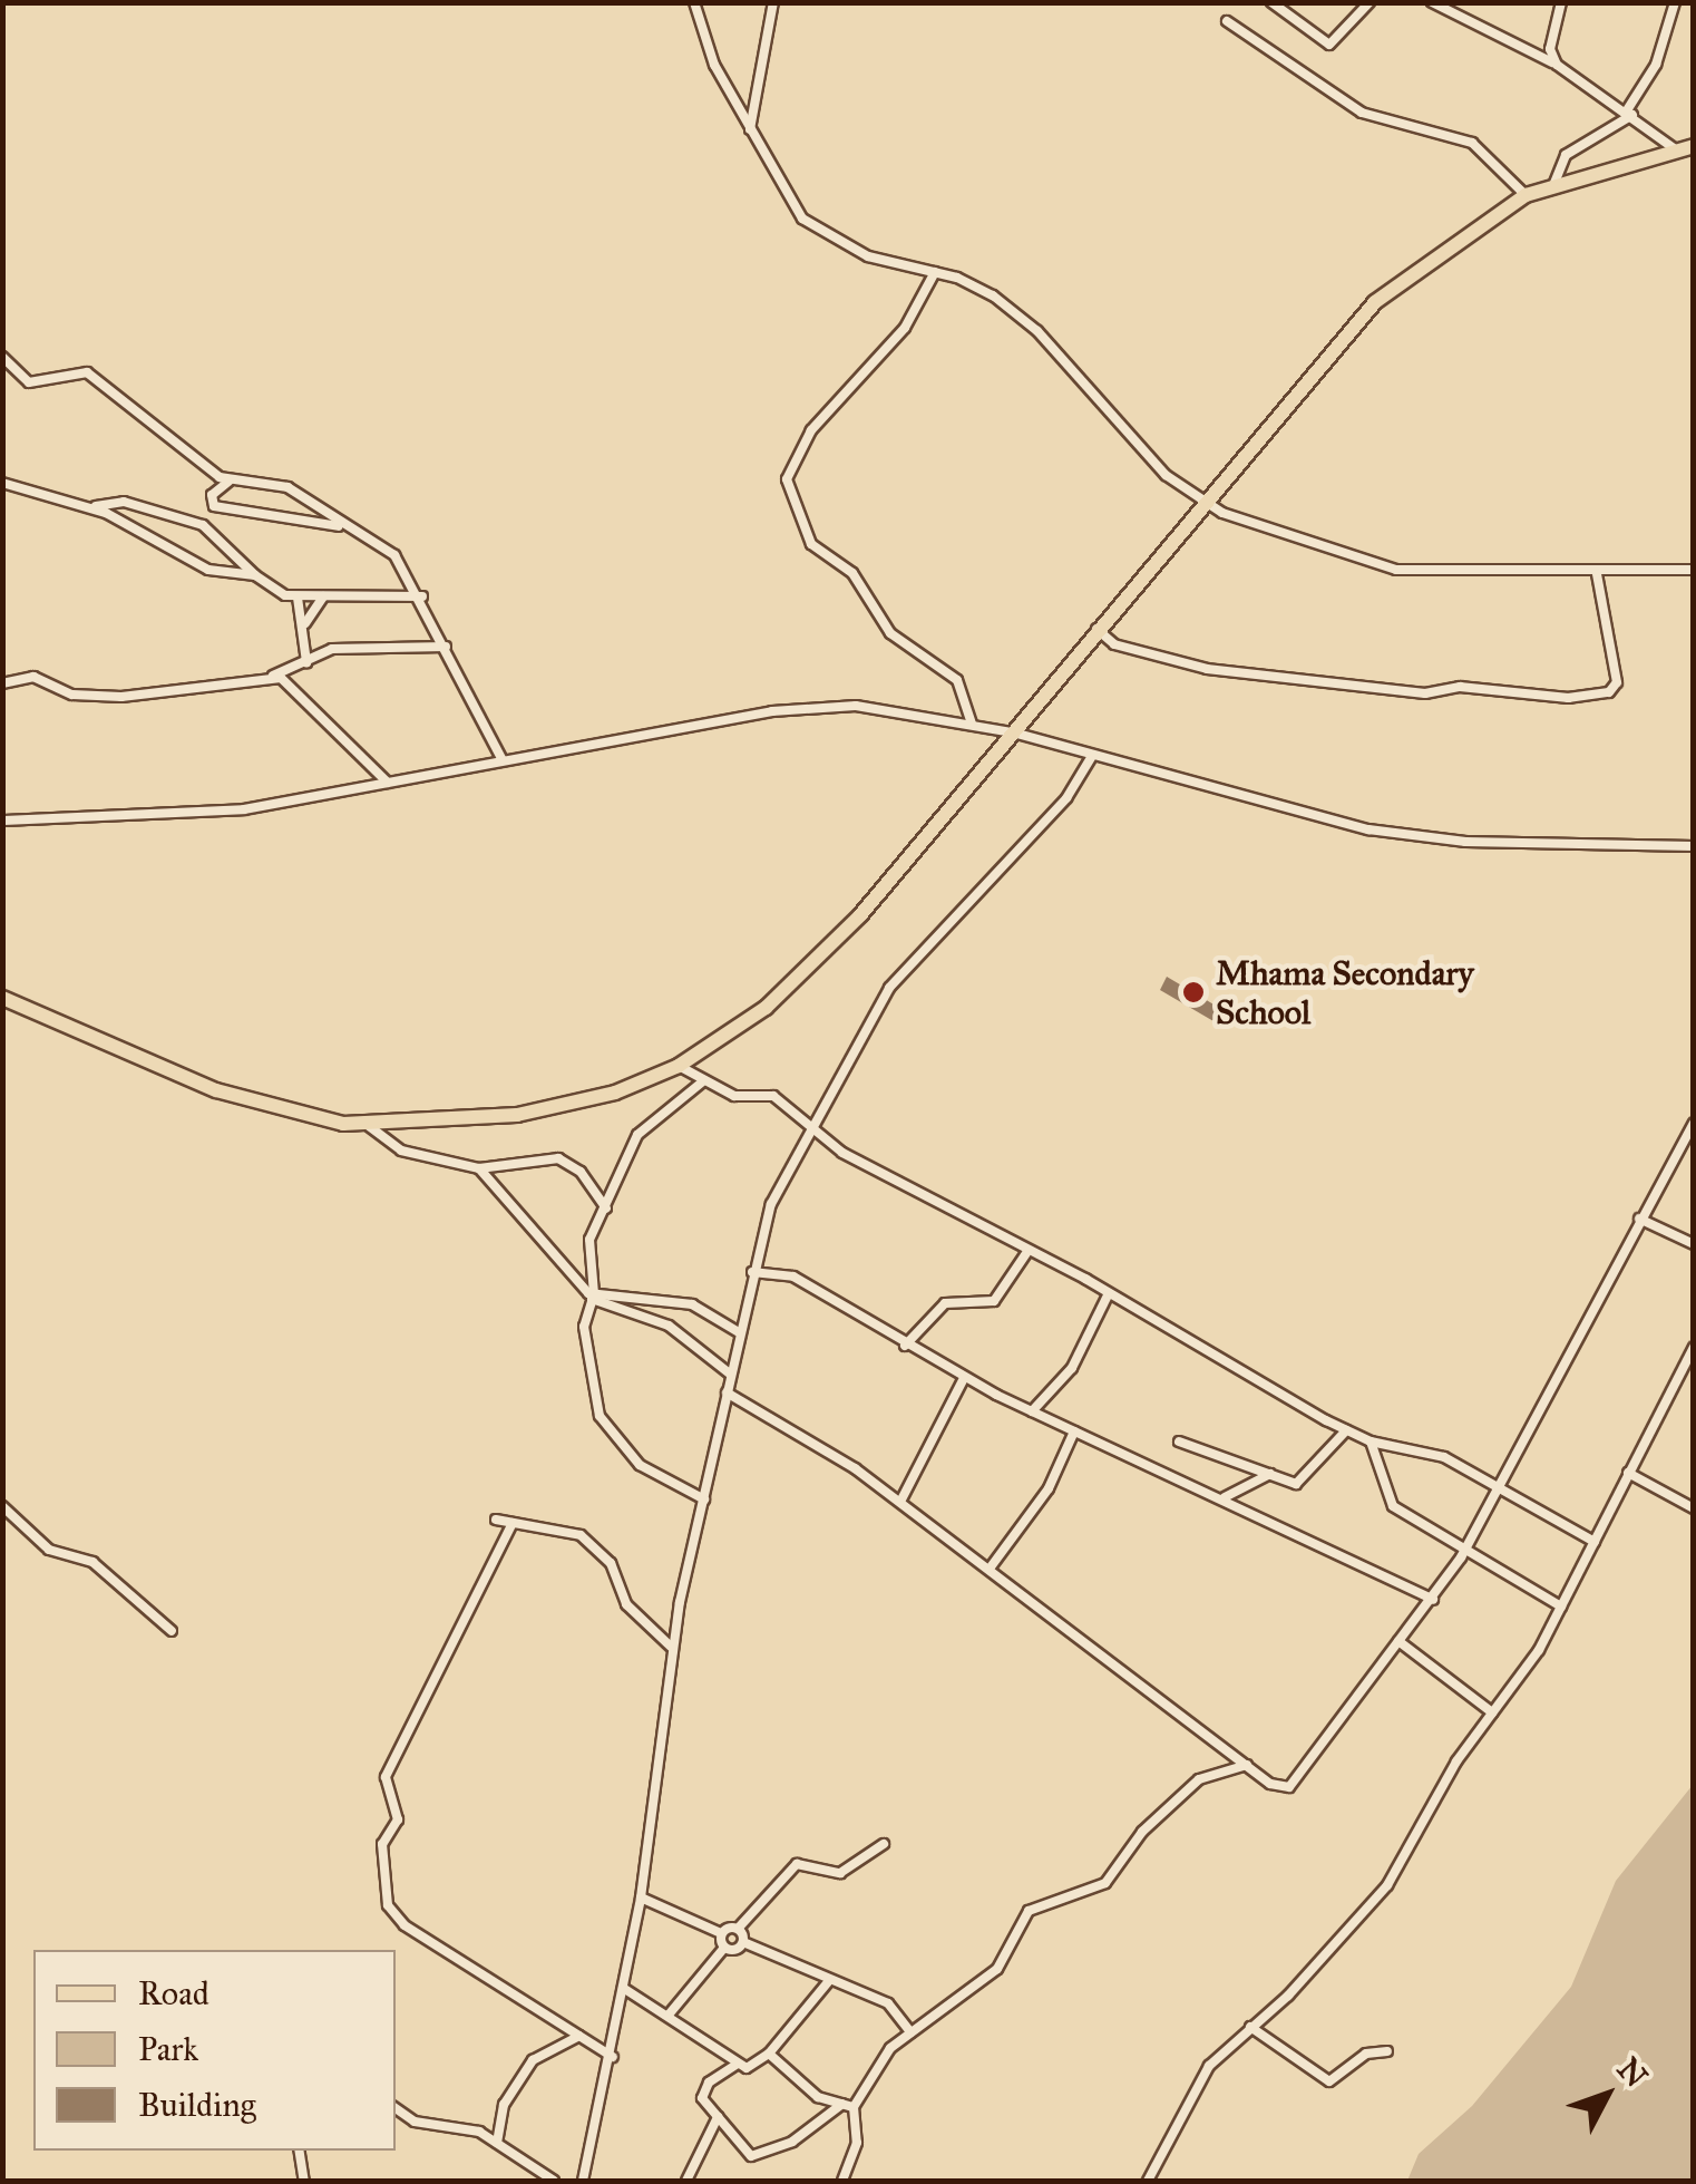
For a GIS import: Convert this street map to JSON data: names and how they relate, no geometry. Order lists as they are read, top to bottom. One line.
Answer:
{"places":["Mhama Secondary School"],"legend":["Road","Park","Building"],"north":"top right"}
